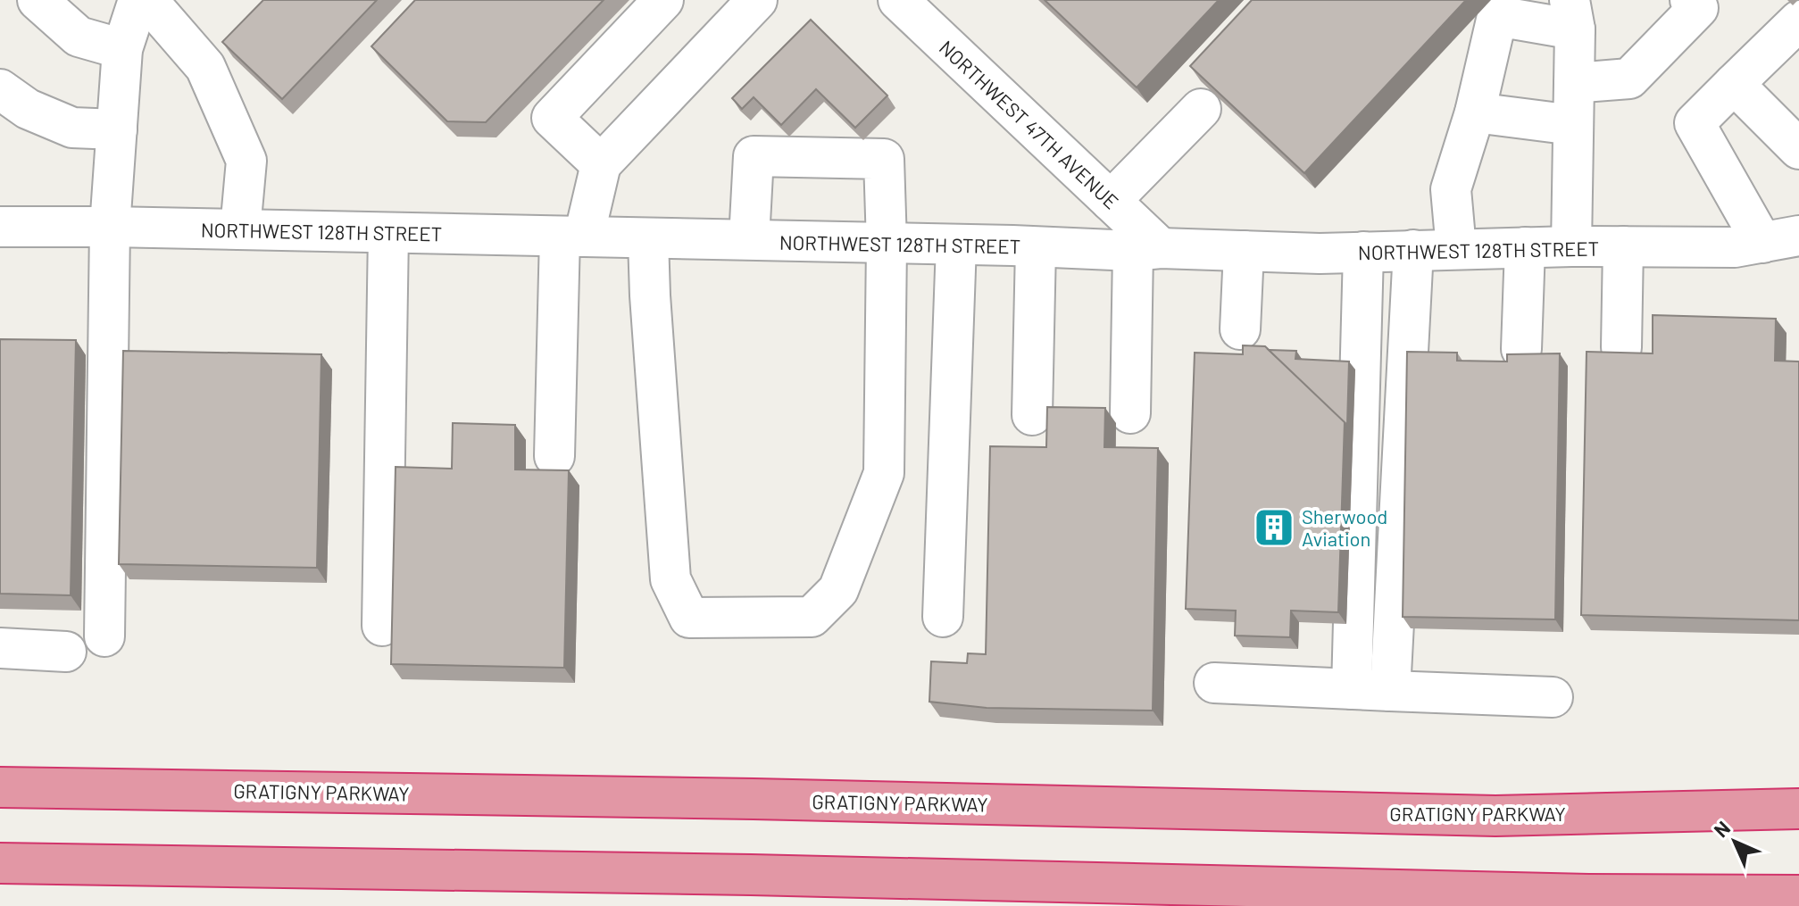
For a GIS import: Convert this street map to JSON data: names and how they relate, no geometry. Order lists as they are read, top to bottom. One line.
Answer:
{"streets":{"highway":["GRATIGNY PARKWAY"],"street":["NORTHWEST 47TH AVENUE","NORTHWEST 128TH STREET"]},"crossings":[["NORTHWEST 47TH AVENUE","NORTHWEST 128TH STREET"]],"places":{"building":["Sherwood Aviation"]},"north":"top left"}
